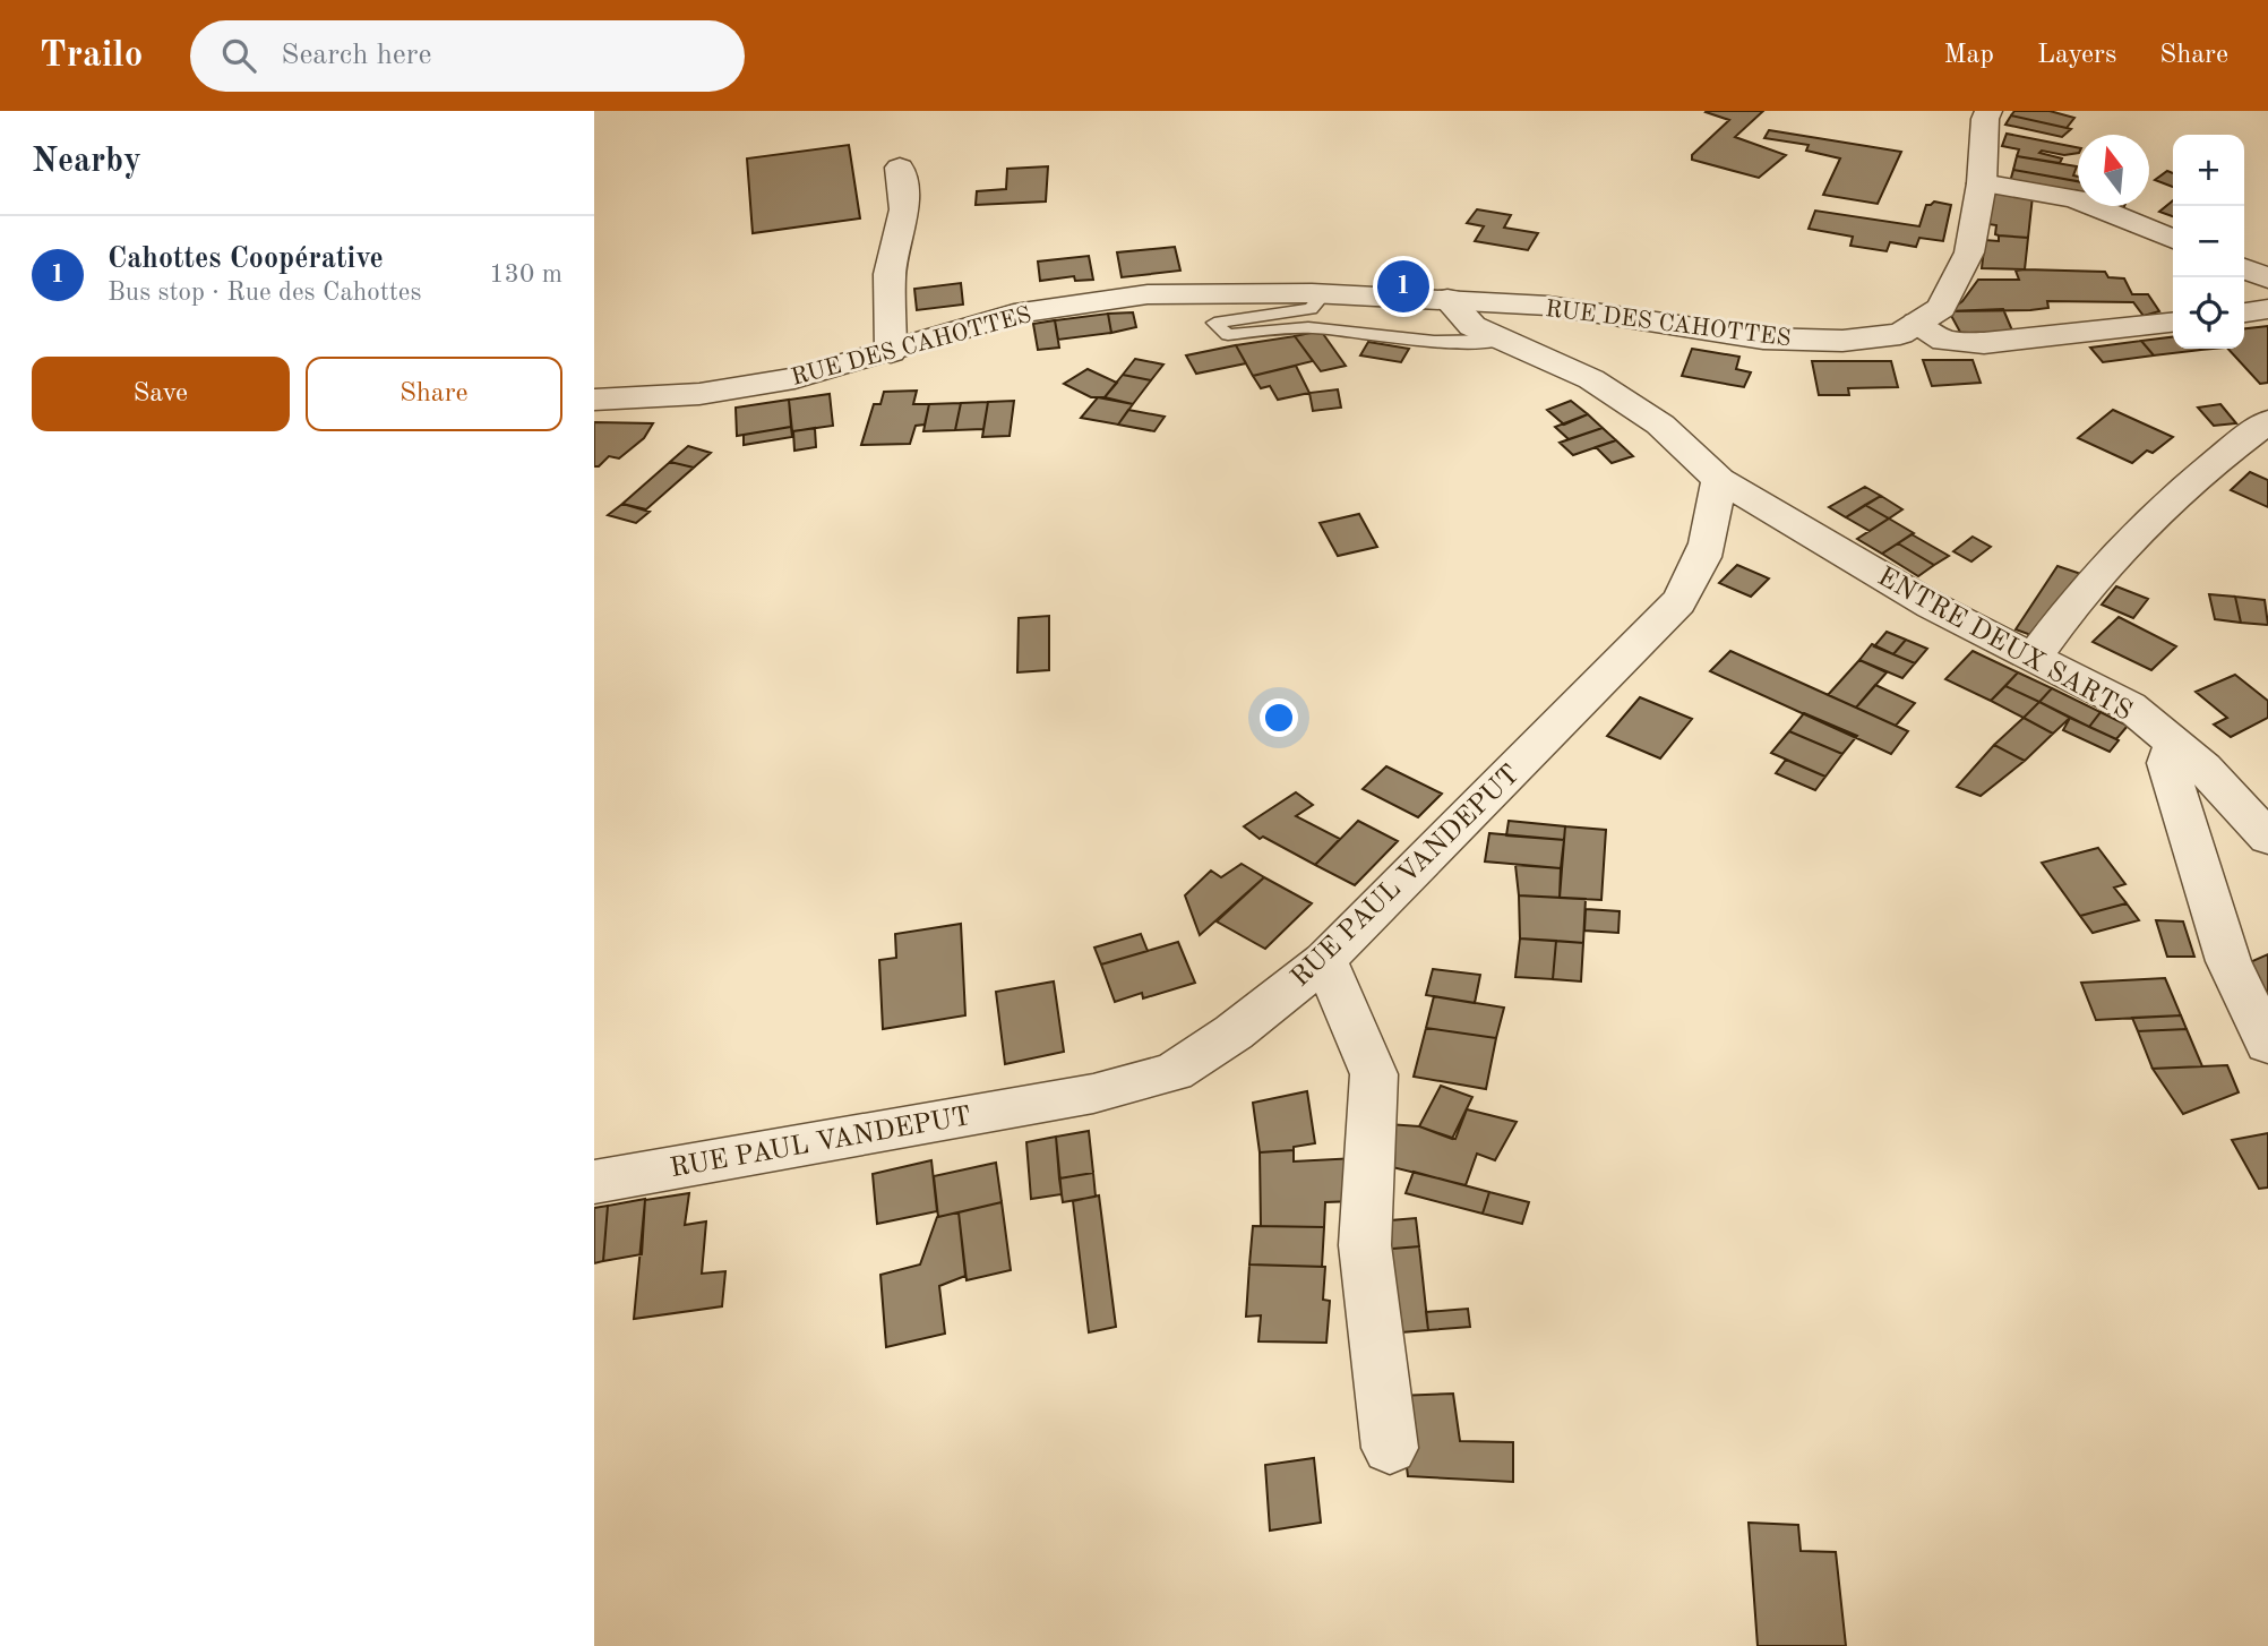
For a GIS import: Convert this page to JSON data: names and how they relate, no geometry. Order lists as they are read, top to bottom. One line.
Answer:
{"streets":{"street":["RUE DES CAHOTTES","ENTRE DEUX SARTS","RUE PAUL VANDEPUT"]},"crossings":[["ENTRE DEUX SARTS","RUE PAUL VANDEPUT"]],"north":"top","page":{"header":"Trailo","search":"Search here","nav":["Map","Layers","Share"],"heading":"Nearby","map_buttons":["+","−"],"list":[{"mark":"1","name":"Cahottes Coopérative","note":"Bus stop · Rue des Cahottes","value":"130 m"}],"pins":"1","buttons":["Save","Share"]}}
